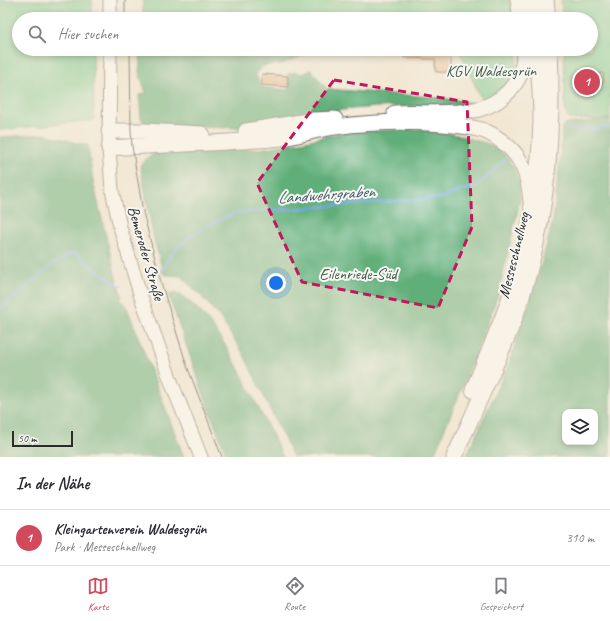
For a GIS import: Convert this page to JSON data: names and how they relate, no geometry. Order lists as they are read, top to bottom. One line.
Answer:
{"streets":{"highway":["Messeschnellweg"],"main road":["Bemeroder Straße"]},"water":["Landwehrgraben"],"parks":["KGV Waldesgrün","Eilenriede-Süd"],"scale_bar":"50 m","page":{"search":"Hier suchen","pins":"1","scale":"50 m","heading":"In der Nähe","list":[{"mark":"1","name":"Kleingartenverein Waldesgrün","note":"Park · Messeschnellweg","value":"310 m"}],"nav":["Karte","Route","Gespeichert"]}}
